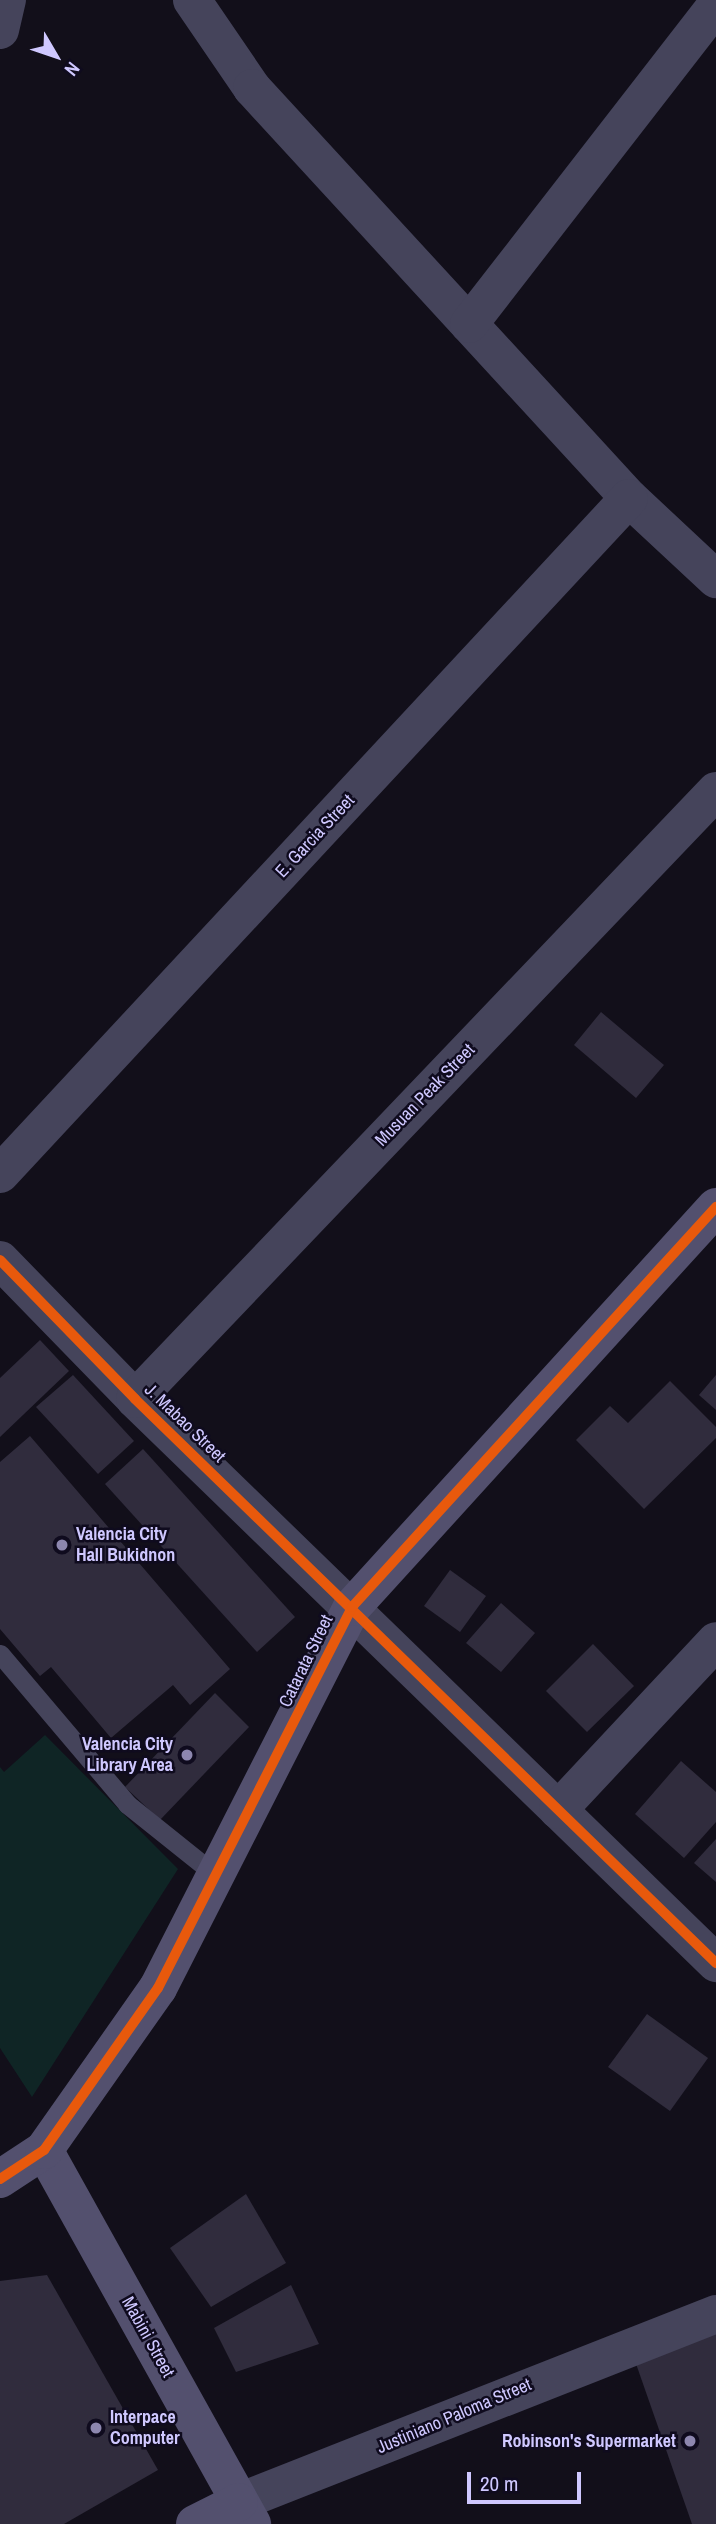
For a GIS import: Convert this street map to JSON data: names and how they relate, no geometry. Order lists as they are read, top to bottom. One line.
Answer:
{"streets":{"street":["E. Garcia Street","Musuan Peak Street","J. Mabao Street","Catarata Street","Mabini Street","Justiniano Paloma Street"]},"crossings":[["Musuan Peak Street","J. Mabao Street"],["J. Mabao Street","Catarata Street"],["Catarata Street","Mabini Street"],["Mabini Street","Justiniano Paloma Street"]],"places":["Valencia City Hall Bukidnon","Valencia City Library Area","Interpace Computer","Robinson's Supermarket"],"scale_bar":"20 m","north":"bottom right"}
